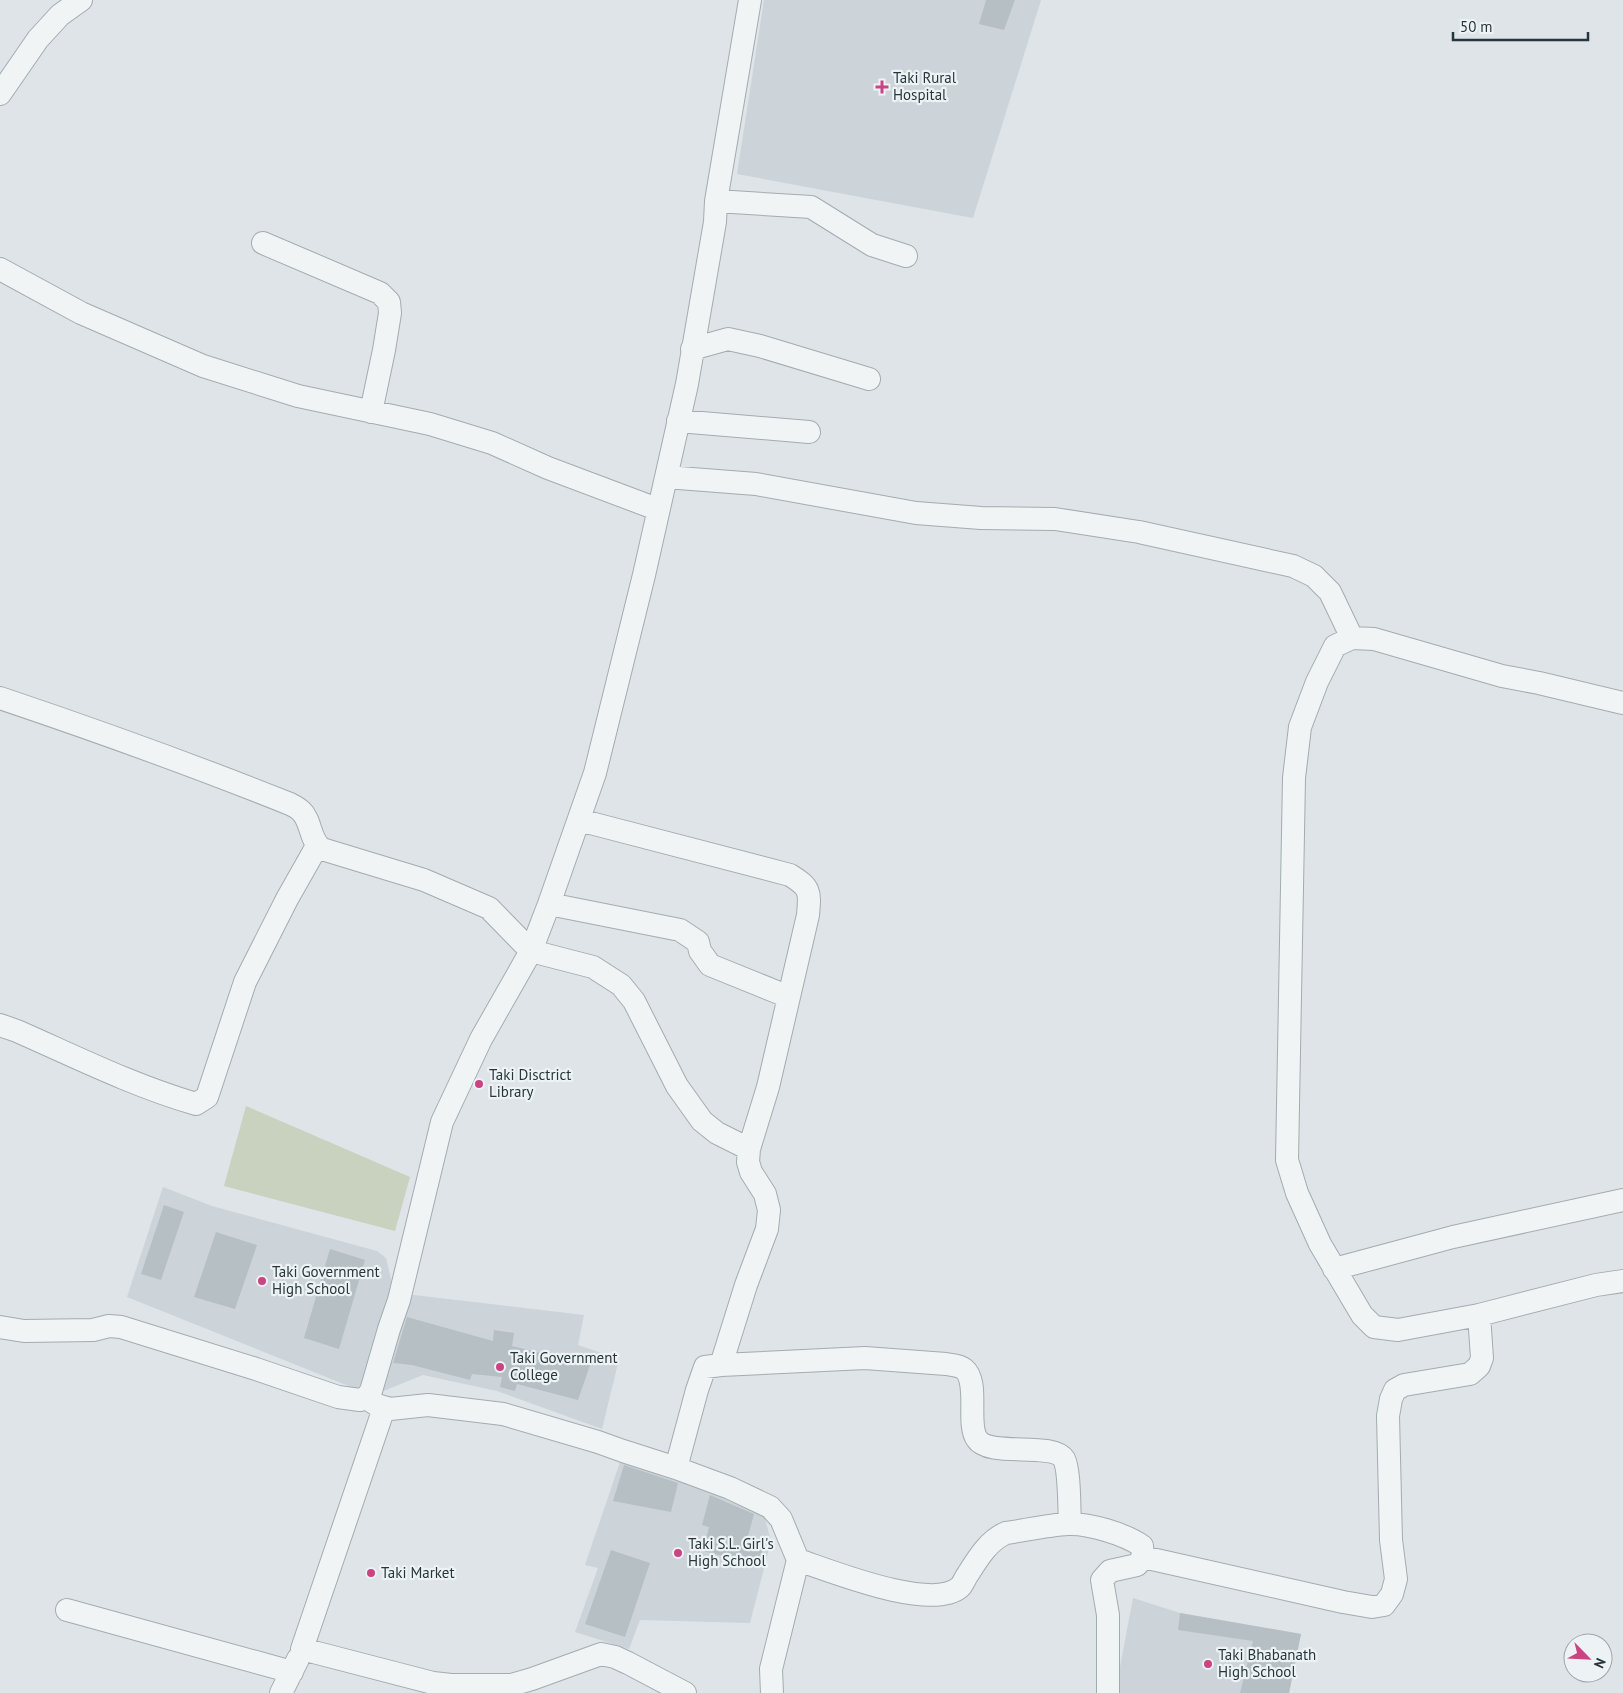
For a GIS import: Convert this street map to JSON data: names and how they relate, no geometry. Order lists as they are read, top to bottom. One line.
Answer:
{"places":{"health":["Taki Rural Hospital"],"other":["Taki Disctrict Library","Taki Government High School","Taki Government College","Taki S.L. Girl's High School","Taki Market","Taki Bhabanath High School"]},"scale_bar":"50 m","north":"bottom right"}
